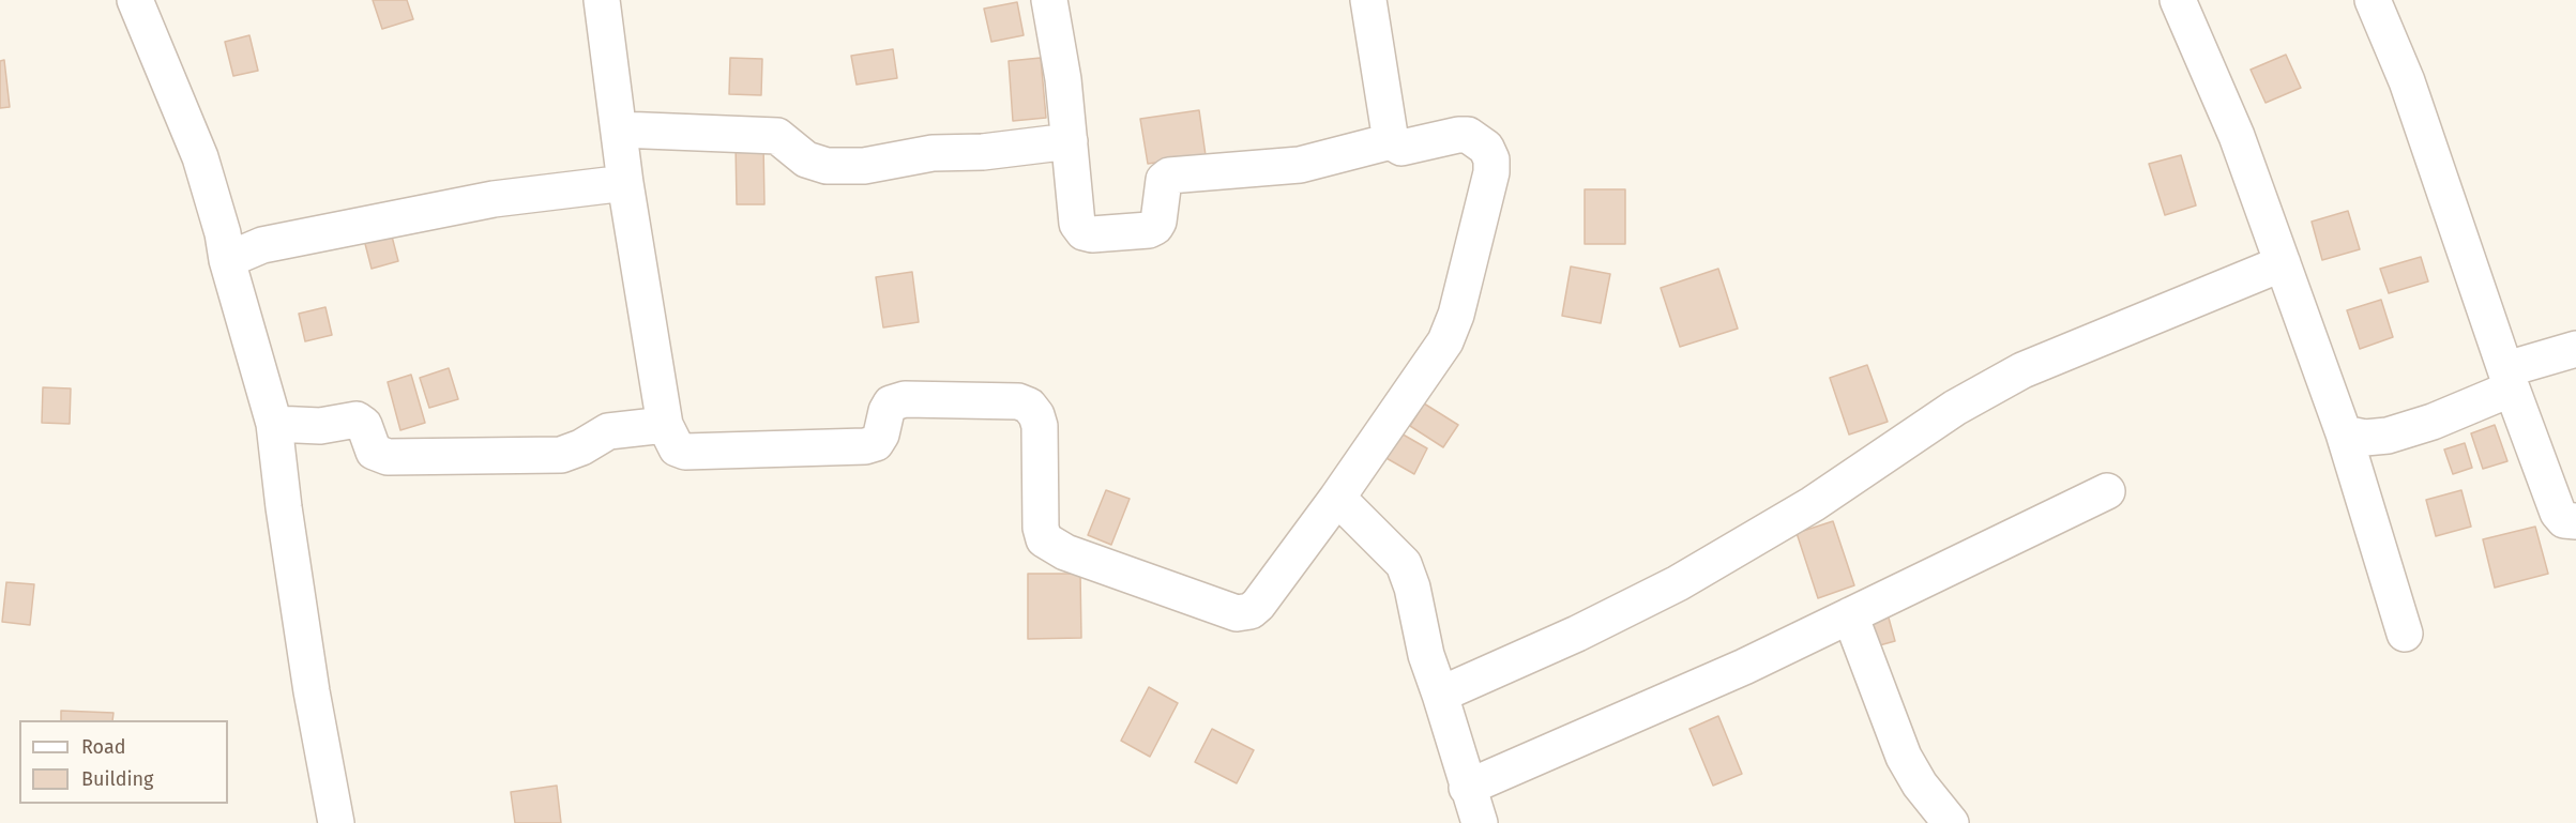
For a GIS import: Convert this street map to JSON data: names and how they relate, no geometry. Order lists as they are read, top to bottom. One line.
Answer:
{"legend":["Road","Building"]}
